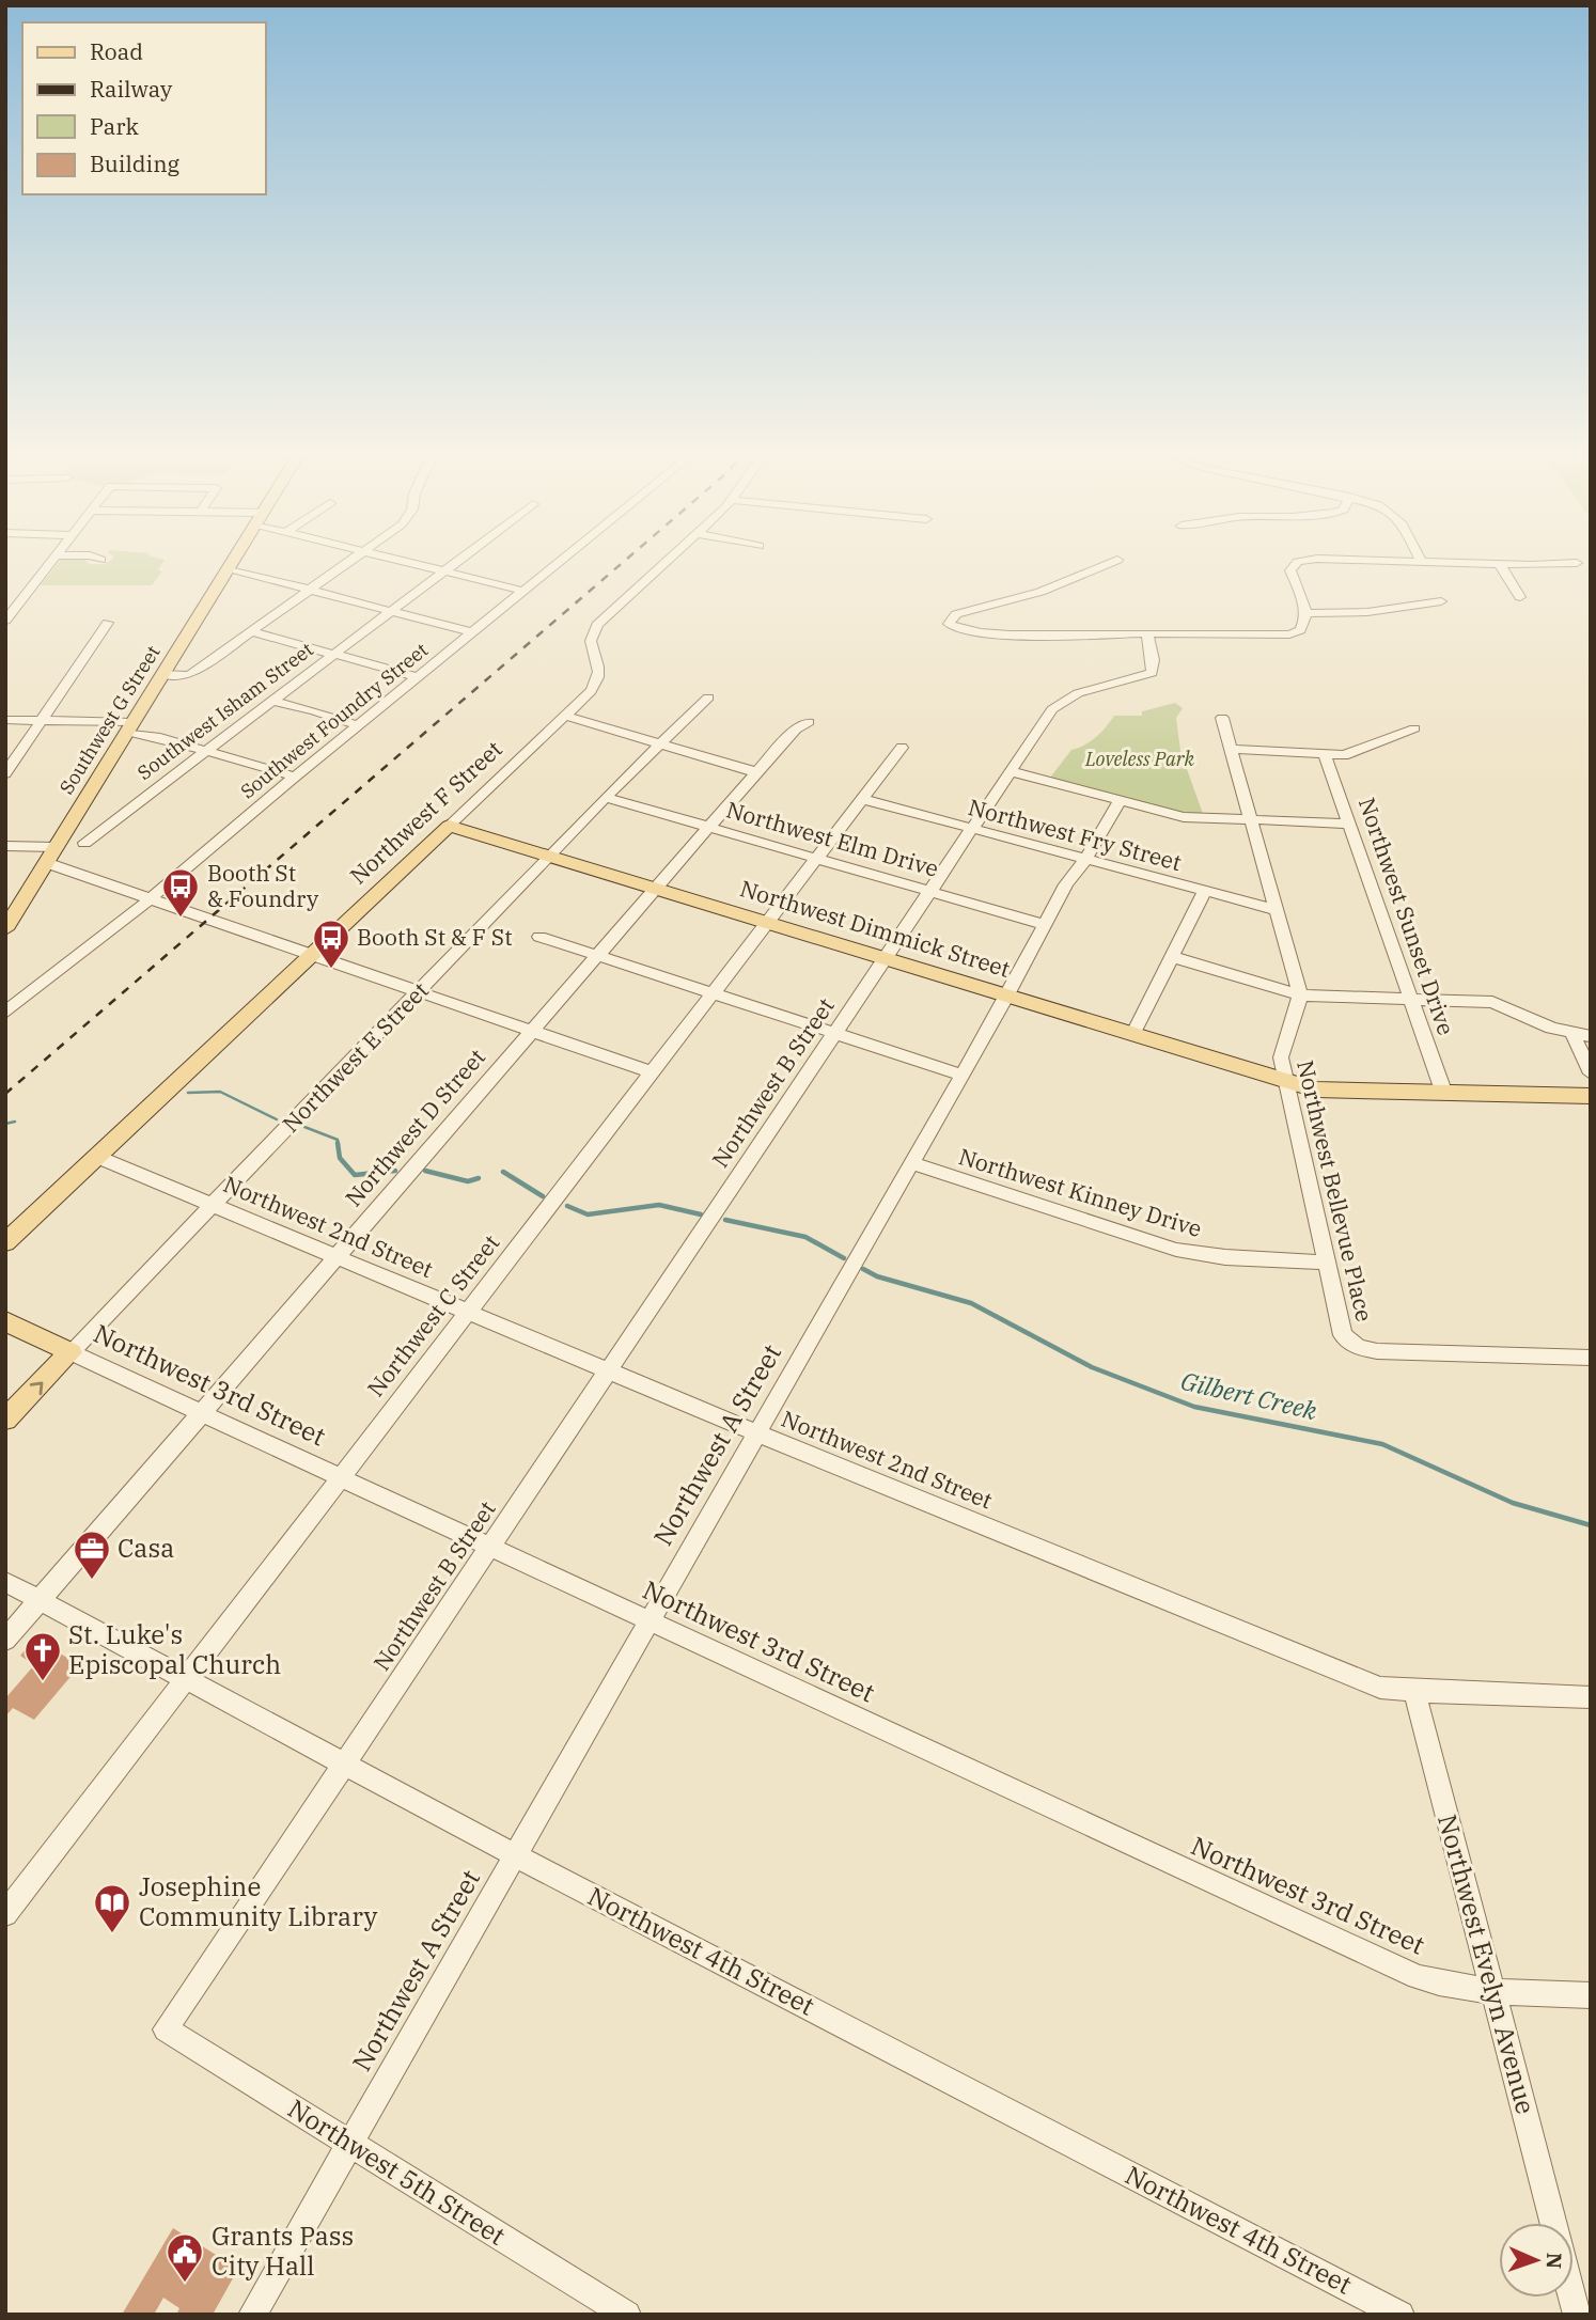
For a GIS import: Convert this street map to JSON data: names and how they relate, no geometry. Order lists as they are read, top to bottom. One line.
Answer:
{"streets":{"main road":["Southwest G Street","Northwest F Street","Northwest Dimmick Street","Northwest E Street","Northwest 3rd Street"],"street":["Southwest Isham Street","Southwest Foundry Street","Northwest Fry Street","Northwest Elm Drive","Northwest Sunset Drive","Northwest B Street","Northwest D Street","Northwest Bellevue Place","Northwest Kinney Drive","Northwest 2nd Street","Northwest C Street","Northwest A Street","Northwest 4th Street","Northwest Evelyn Avenue","Northwest 5th Street"]},"crossings":[["Northwest F Street","Northwest Dimmick Street"],["Northwest F Street","Northwest 2nd Street"],["Northwest Fry Street","Northwest B Street"],["Northwest Fry Street","Northwest C Street"],["Northwest Fry Street","Northwest A Street"],["Northwest Elm Drive","Northwest E Street"],["Northwest Elm Drive","Northwest B Street"],["Northwest Elm Drive","Northwest D Street"],["Northwest Elm Drive","Northwest C Street"],["Northwest Elm Drive","Northwest A Street"],["Northwest Sunset Drive","Northwest Dimmick Street"],["Northwest Dimmick Street","Northwest E Street"],["Northwest Dimmick Street","Northwest B Street"],["Northwest Dimmick Street","Northwest D Street"],["Northwest Dimmick Street","Northwest Bellevue Place"],["Northwest Dimmick Street","Northwest C Street"],["Northwest Dimmick Street","Northwest A Street"],["Northwest E Street","Northwest 2nd Street"],["Northwest E Street","Northwest 3rd Street"],["Northwest B Street","Northwest 2nd Street"],["Northwest B Street","Northwest 3rd Street"],["Northwest B Street","Northwest 4th Street"],["Northwest B Street","Northwest 5th Street"],["Northwest D Street","Northwest 2nd Street"],["Northwest D Street","Northwest 3rd Street"],["Northwest D Street","Northwest 4th Street"],["Northwest Bellevue Place","Northwest Kinney Drive"],["Northwest Kinney Drive","Northwest A Street"],["Northwest 2nd Street","Northwest C Street"],["Northwest 2nd Street","Northwest A Street"],["Northwest 2nd Street","Northwest Evelyn Avenue"],["Northwest C Street","Northwest 3rd Street"],["Northwest C Street","Northwest 4th Street"],["Northwest 3rd Street","Northwest A Street"],["Northwest 3rd Street","Northwest Evelyn Avenue"],["Northwest A Street","Northwest 4th Street"],["Northwest A Street","Northwest 5th Street"]],"water":["Gilbert Creek"],"parks":["Loveless Park"],"places":{"bus stop":["Booth St & Foundry","Booth St & F St"],"office":["Casa"],"church":["St. Luke's Episcopal Church"],"library":["Josephine Community Library"],"public building":["Grants Pass City Hall"]},"legend":["Road","Railway","Park","Building"],"north":"right"}
